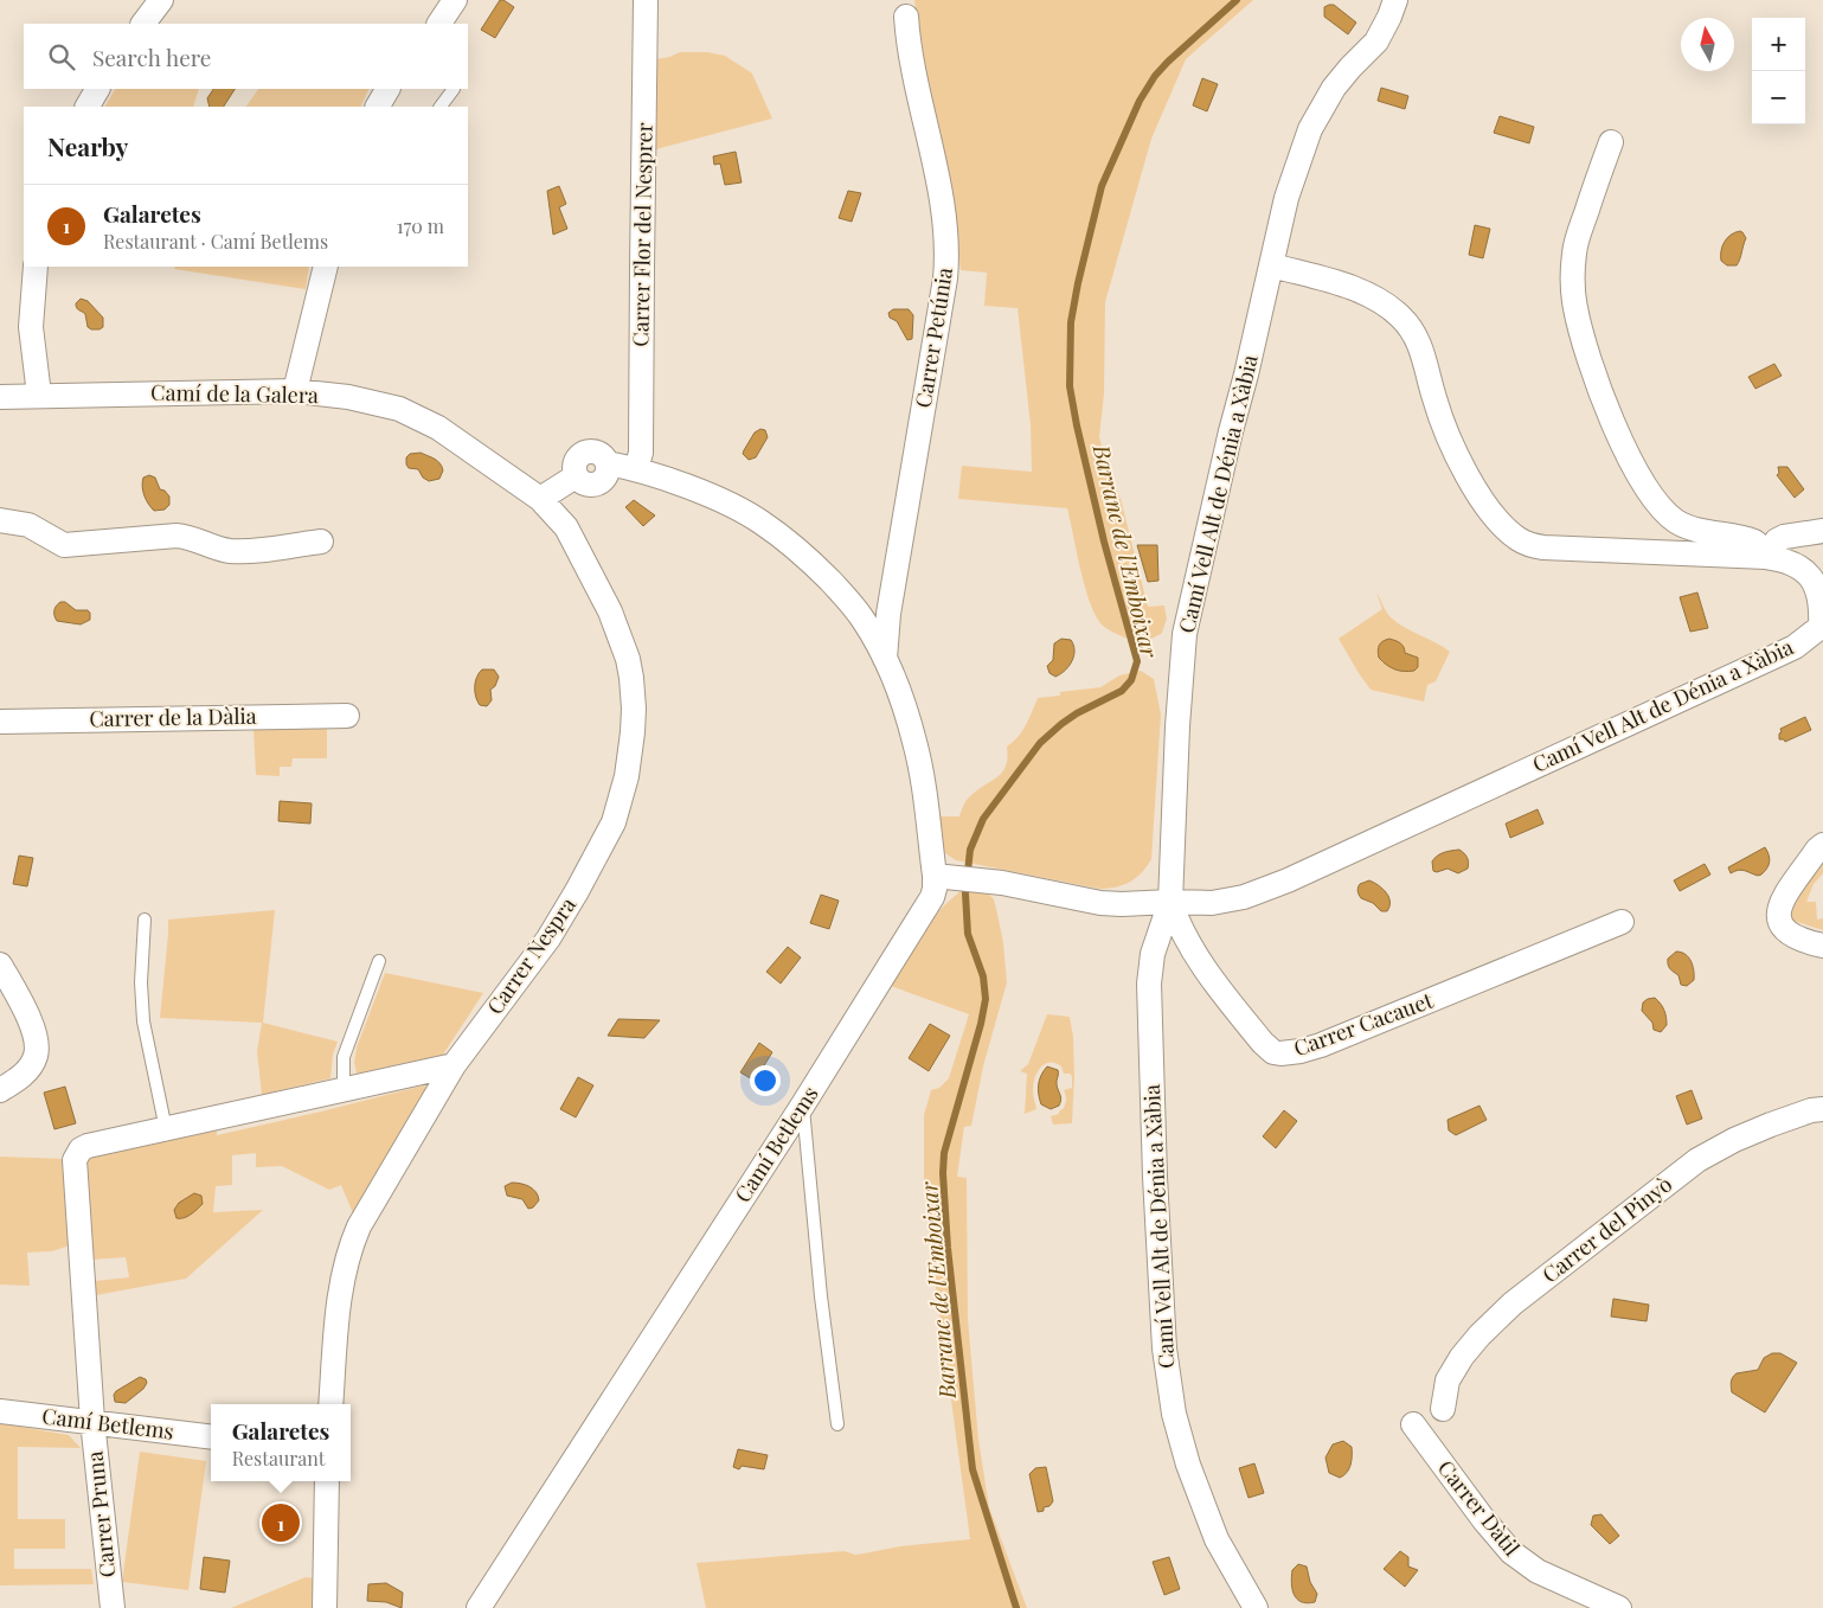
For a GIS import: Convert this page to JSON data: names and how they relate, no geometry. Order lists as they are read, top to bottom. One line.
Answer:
{"streets":{"street":["Carrer Flor del Nesprer","Carrer Petúnia","Camí de la Galera","Camí Vell Alt de Dénia a Xàbia","Carrer de la Dàlia","Carrer Nespra","Carrer Cacauet","Camí Betlems","Carrer del Pinyò","Carrer Dàtil","Carrer Pruna"]},"crossings":[["Camí de la Galera","Carrer Nespra"],["Camí Vell Alt de Dénia a Xàbia","Carrer Cacauet"],["Carrer Nespra","Carrer Pruna"],["Camí Betlems","Carrer Pruna"]],"water":["Barranc de l'Emboixar"],"north":"top","page":{"map_buttons":["+","−"],"search":"Search here","heading":"Nearby","list":[{"mark":"1","name":"Galaretes","note":"Restaurant · Camí Betlems","value":"170 m"}],"popup":["Galaretes","Restaurant"],"pins":"1"}}
